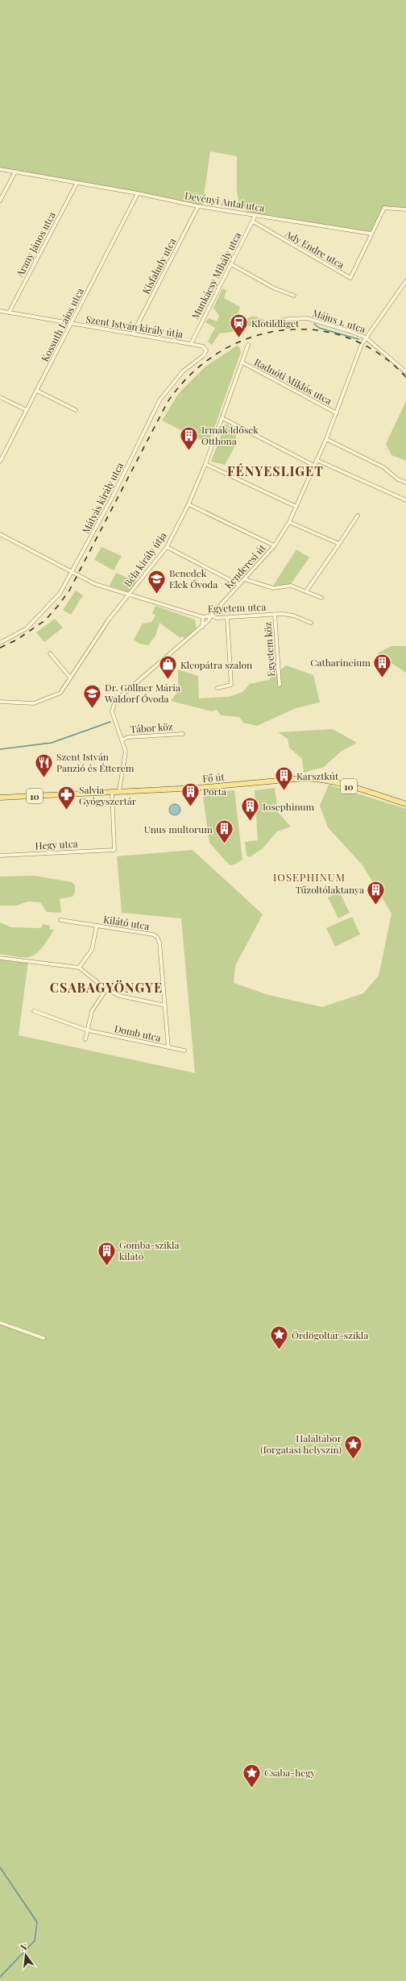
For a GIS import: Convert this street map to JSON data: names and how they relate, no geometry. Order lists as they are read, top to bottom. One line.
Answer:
{"streets":{"main road":["Fő út","10"],"street":["Dévényi Antal utca","Arany János utca","Ady Endre utca","Kisfaludy utca","Munkácsy Mihály utca","Május 1. utca","Kossuth Lajos utca","Szent István király útja","Radnóti Miklós utca","Mátyás király utca","Béla király útja","Kenderesi út","Egyetem utca","Egyetem köz","Tábor köz","Hegy utca","Kilátó utca","Domb utca"]},"crossings":[["Dévényi Antal utca","Arany János utca"],["Dévényi Antal utca","Ady Endre utca"],["Dévényi Antal utca","Kisfaludy utca"],["Dévényi Antal utca","Munkácsy Mihály utca"],["Dévényi Antal utca","Kossuth Lajos utca"],["Arany János utca","Szent István király útja"],["Ady Endre utca","Munkácsy Mihály utca"],["Kisfaludy utca","Szent István király útja"],["Munkácsy Mihály utca","Szent István király útja"],["Május 1. utca","Kenderesi út"],["Kossuth Lajos utca","Szent István király útja"],["Szent István király útja","Mátyás király utca"],["Radnóti Miklós utca","Béla király útja"],["Radnóti Miklós utca","Kenderesi út"],["Mátyás király utca","Egyetem utca"],["Béla király útja","Egyetem utca"],["Kenderesi út","Egyetem utca"],["Kenderesi út","Tábor köz"],["Kenderesi út","Fő út"],["Egyetem utca","Egyetem köz"],["Fő út","Hegy utca"],["Kilátó utca","Domb utca"]],"districts":["FÉNYESLIGET","IOSEPHINUM","CSABAGYÖNGYE"],"places":{"station":["Klotildliget"],"building":["Irmák Idősek Otthona","Catharineium","Karsztkút","Porta","Iosephinum","Unus multorum","Tűzoltólaktanya","Gomba-szikla kilátó"],"school or university":["Benedek Elek Óvoda","Dr. Göllner Mária Waldorf Óvoda"],"shop":["Kleopátra szalon"],"restaurant":["Szent István Panzió és Étterem"],"pharmacy":["Salvia Gyógyszertár"],"place":["Ördögoltár-szikla","Haláltábor (forgatási helyszín)","Csaba-hegy"]},"north":"top"}
